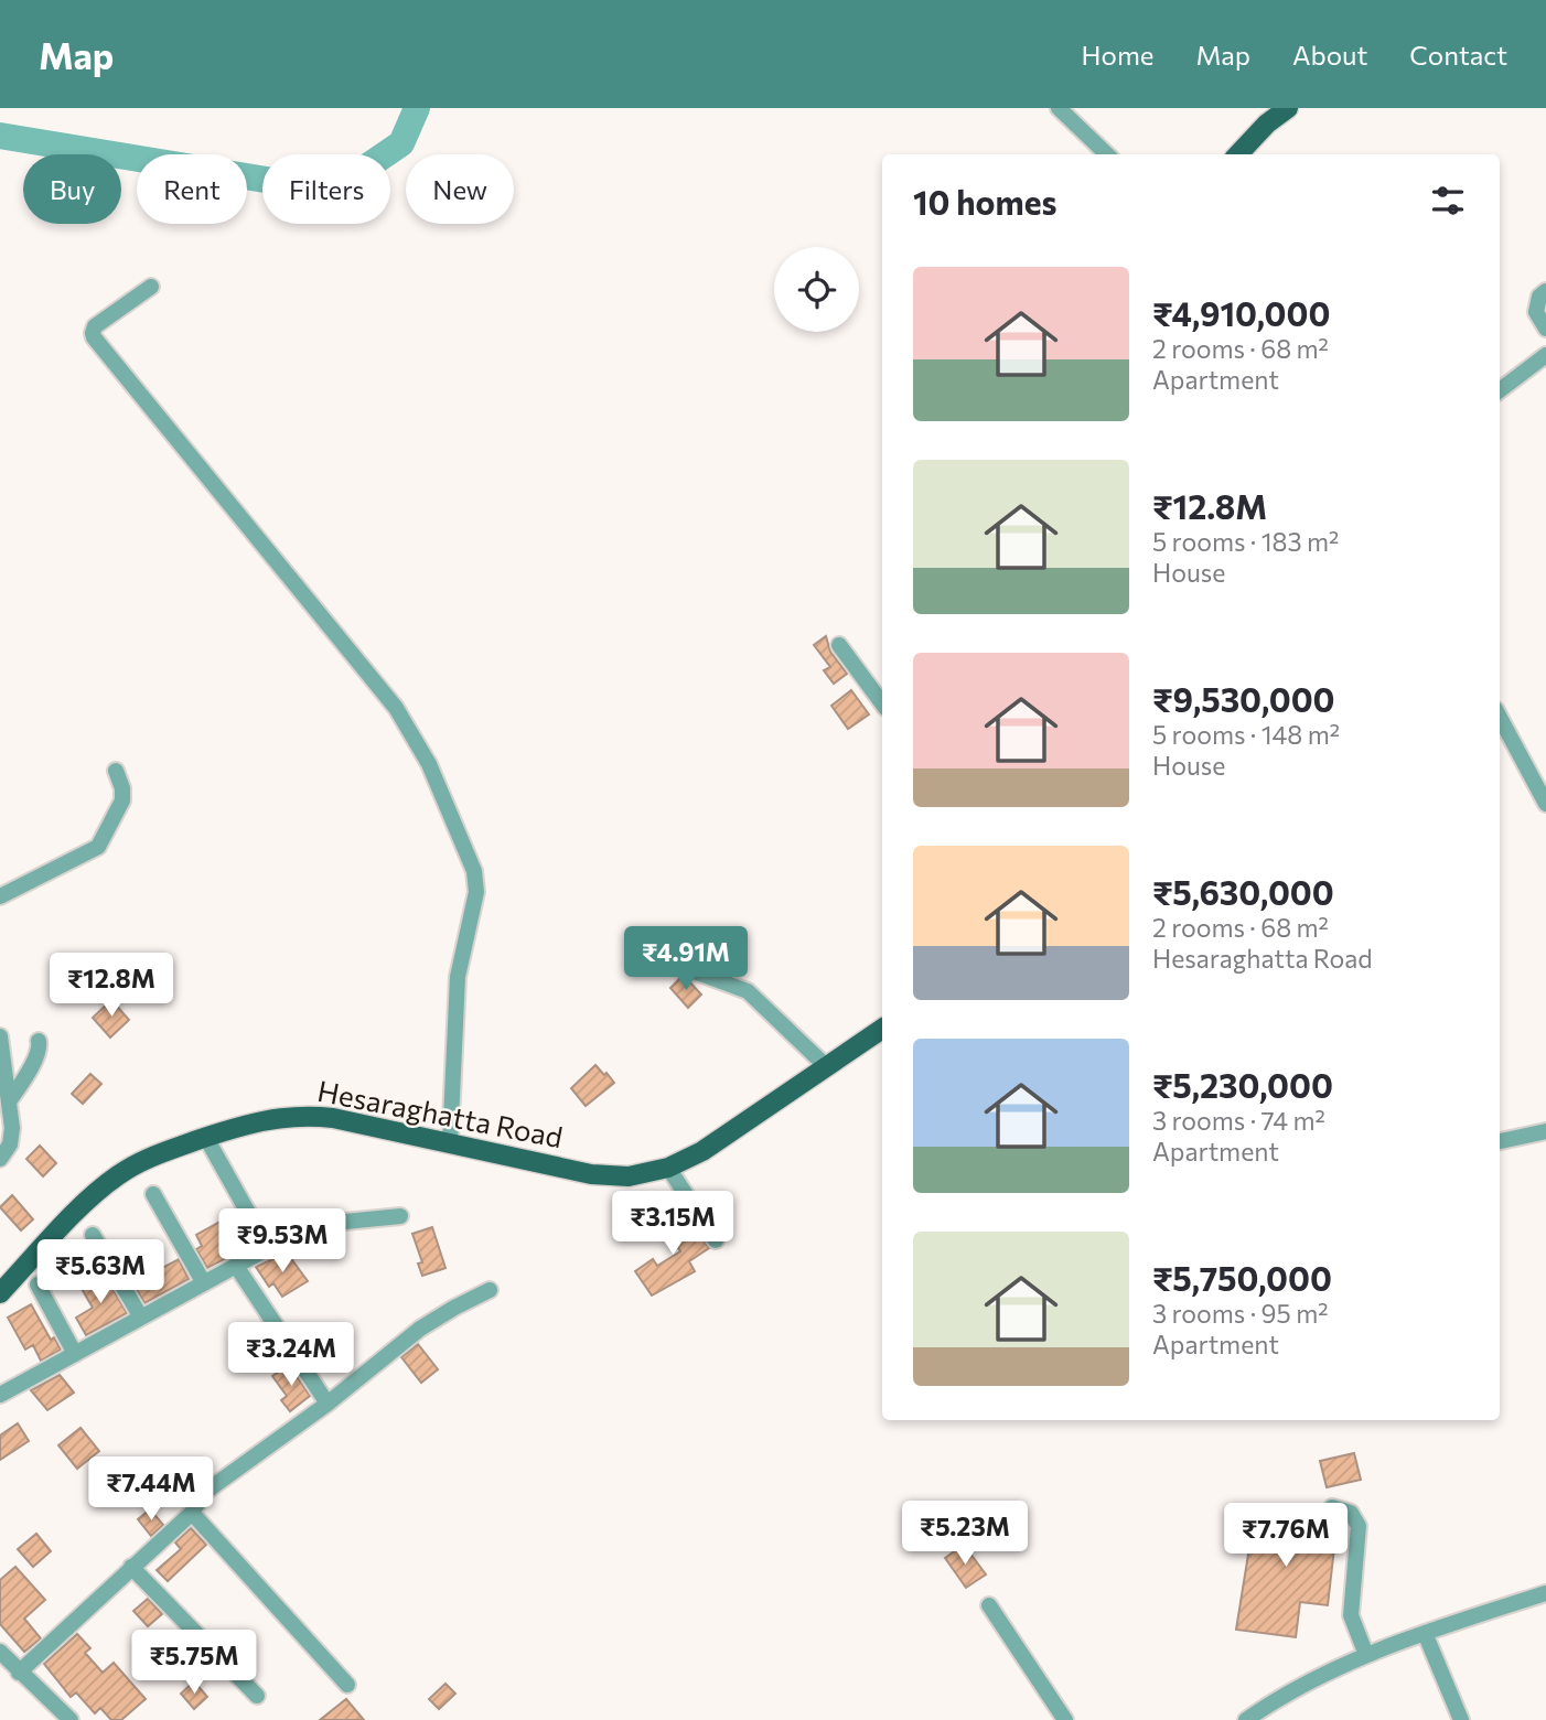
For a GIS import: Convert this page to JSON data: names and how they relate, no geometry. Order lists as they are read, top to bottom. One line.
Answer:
{"streets":{"main road":["Hesaraghatta Road"]},"page":{"header":"Map","nav":["Home","Map","About","Contact"],"chip":["Buy","Rent","Filters","New"],"heading":"10 homes","list":[{"name":"₹4,910,000","note":"2 rooms · 68 m² · Apartment"},{"name":"₹12.8M","note":"5 rooms · 183 m² · House"},{"name":"₹9,530,000","note":"5 rooms · 148 m² · House"},{"name":"₹5,630,000","note":"2 rooms · 68 m² · Hesaraghatta Road"},{"name":"₹5,230,000","note":"3 rooms · 74 m² · Apartment"},{"name":"₹5,750,000","note":"3 rooms · 95 m² · Apartment"}],"price":["₹4.91M","₹12.8M","₹3.15M","₹9.53M","₹5.63M","₹3.24M","₹7.44M","₹5.23M","₹7.76M","₹5.75M"]}}
